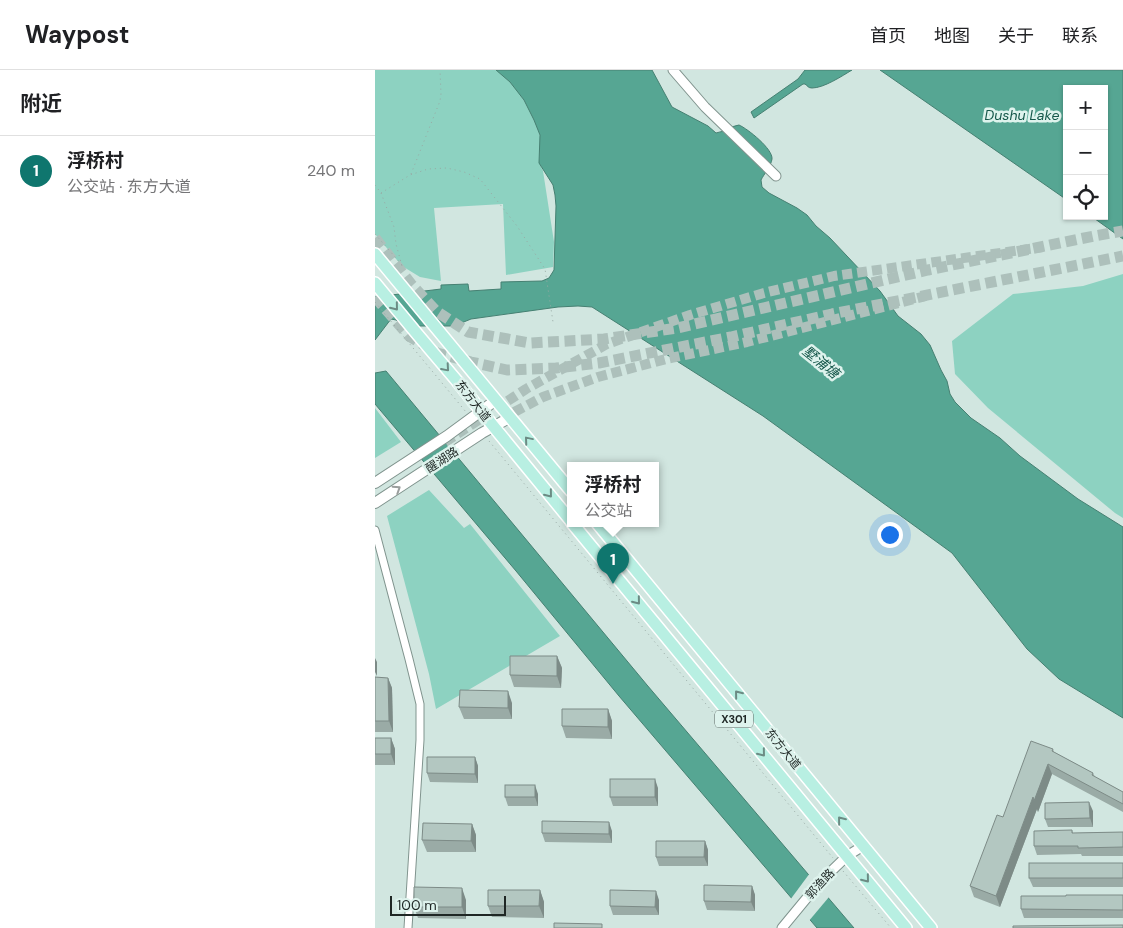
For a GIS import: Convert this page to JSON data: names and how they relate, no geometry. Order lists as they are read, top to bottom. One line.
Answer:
{"streets":{"main road":["东方大道","醒湖路","X301"],"street":["郭渔路"]},"crossings":[["东方大道","醒湖路"],["东方大道","郭渔路"]],"water":["Dushu Lake","墅浦塘"],"scale_bar":"100 m","page":{"header":"Waypost","nav":["首页","地图","关于","联系"],"heading":"附近","map_buttons":["+","−"],"list":[{"mark":"1","name":"浮桥村","note":"公交站 · 东方大道","value":"240 m"}],"popup":["浮桥村","公交站"],"pins":"1","scale":"100 m"}}
